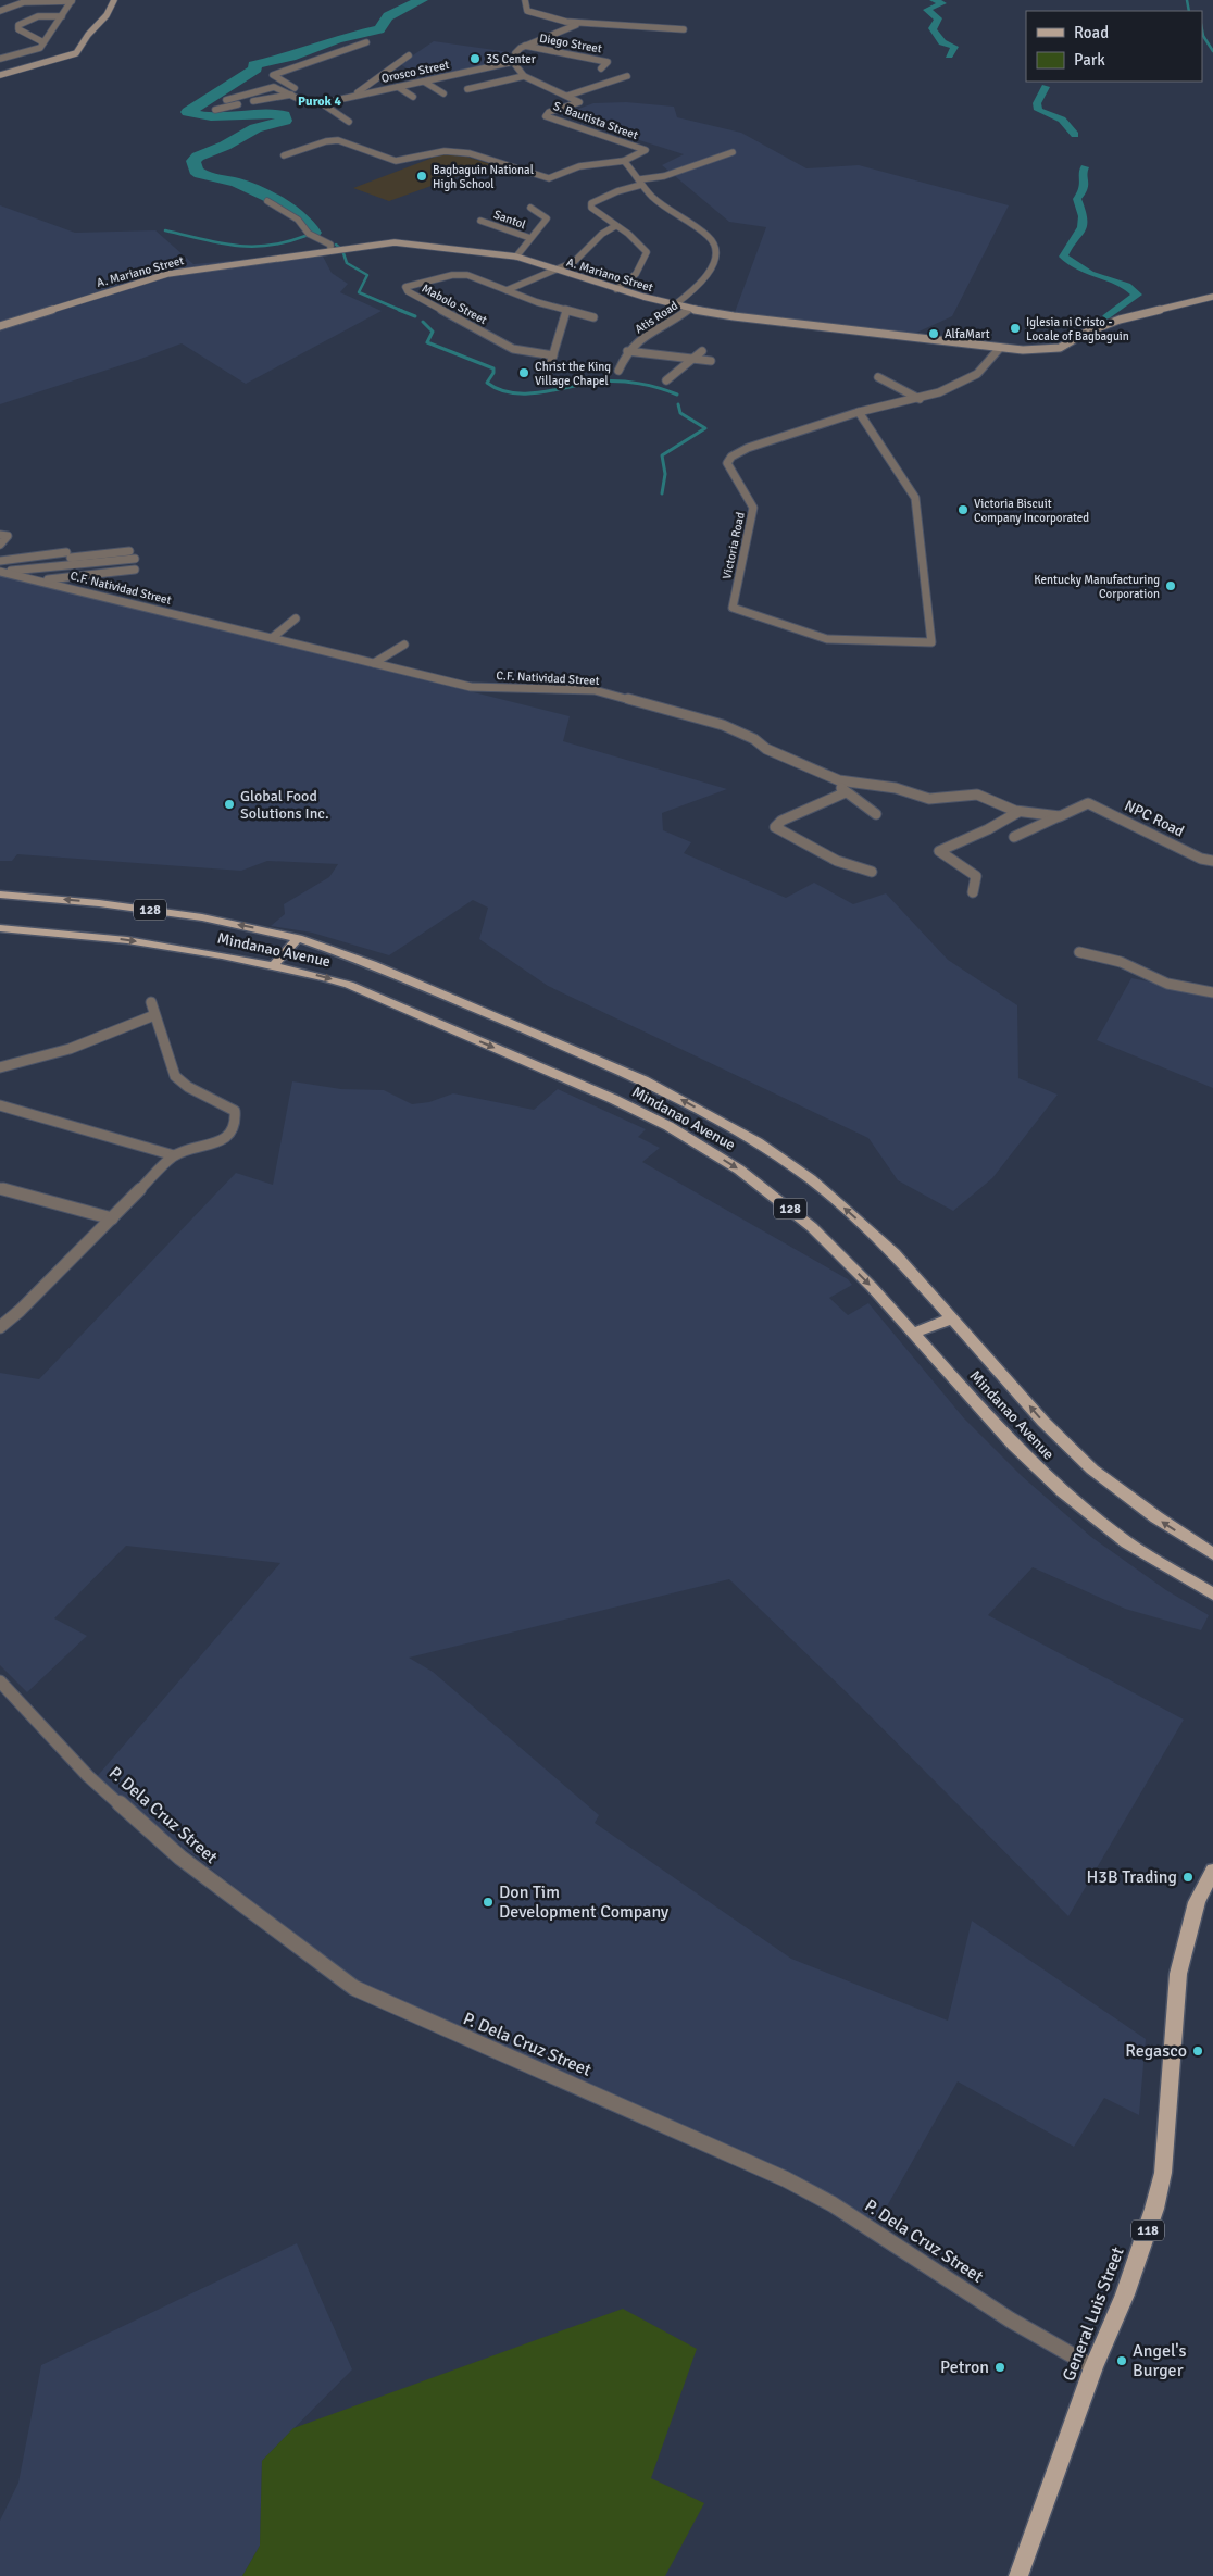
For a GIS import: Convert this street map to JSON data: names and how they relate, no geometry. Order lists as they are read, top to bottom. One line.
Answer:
{"streets":{"main road":["128","Mindanao Avenue","118","General Luis Street"],"street":["Diego Street","Orosco Street","S. Bautista Street","Santol","A. Mariano Street","Mabolo Street","Atis Road","Victoria Road","C.F. Natividad Street","NPC Road","P. Dela Cruz Street"]},"crossings":[["Diego Street","S. Bautista Street"],["Orosco Street","S. Bautista Street"],["A. Mariano Street","Atis Road"],["A. Mariano Street","Victoria Road"],["C.F. Natividad Street","NPC Road"],["P. Dela Cruz Street","General Luis Street"]],"districts":["Purok 4"],"places":["3S Center","Bagbaguin National High School","Iglesia ni Cristo - Locale of Bagbaguin","AlfaMart","Christ the King Village Chapel","Victoria Biscuit Company Incorporated","Kentucky Manufacturing Corporation","Global Food Solutions Inc.","H3B Trading","Don Tim Development Company","Regasco","Angel's Burger","Petron"],"legend":["Road","Park"]}
